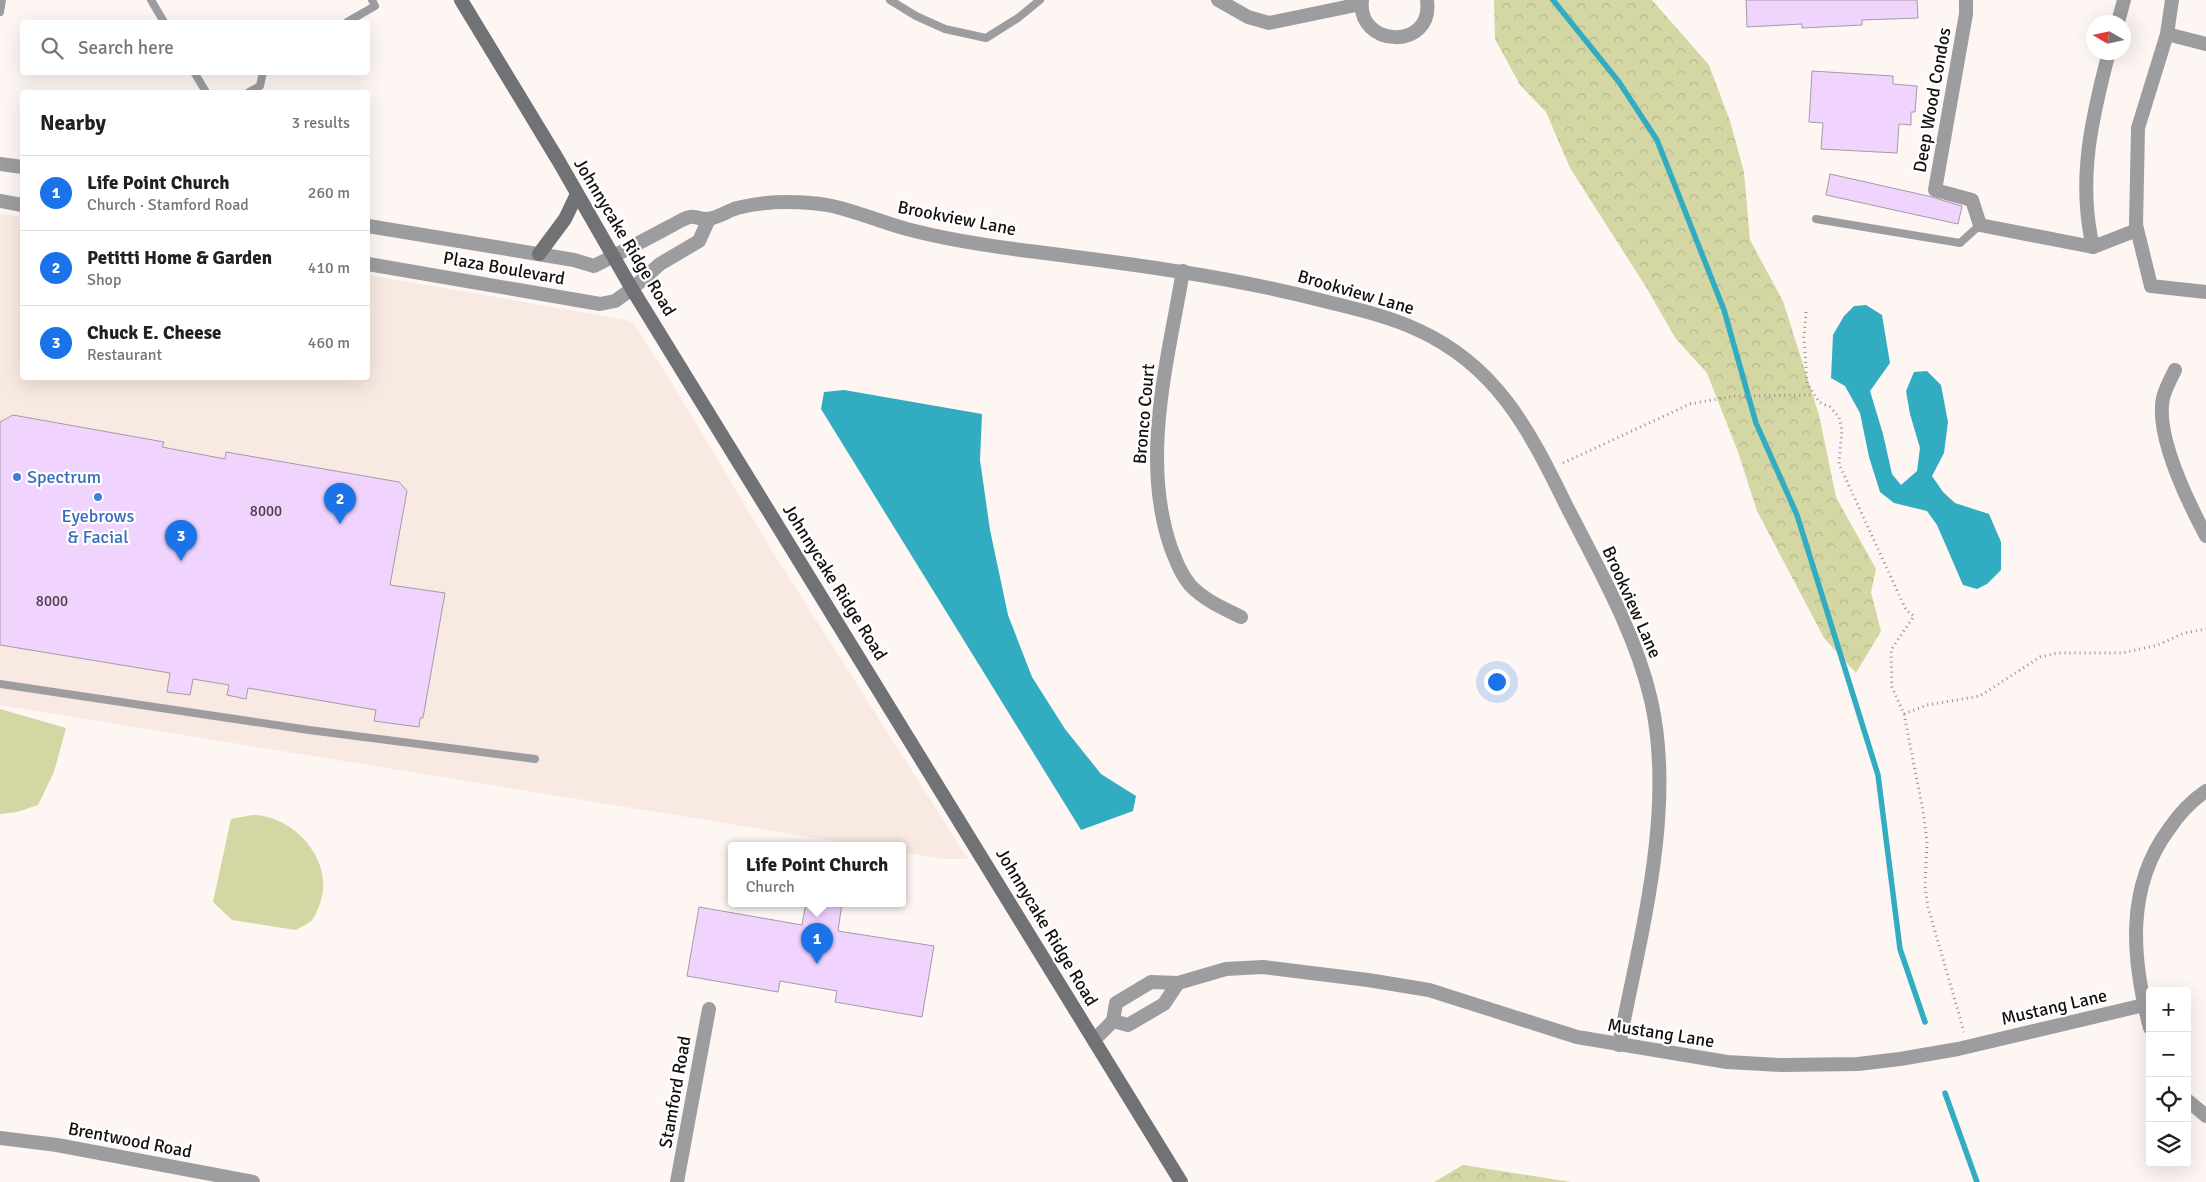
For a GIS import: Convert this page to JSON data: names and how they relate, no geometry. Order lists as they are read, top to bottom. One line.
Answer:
{"streets":{"main road":["Johnnycake Ridge Road"],"street":["Deep Wood Condos","Brookview Lane","Plaza Boulevard","Bronco Court","Mustang Lane","Stamford Road","Brentwood Road"]},"crossings":[["Brookview Lane","Johnnycake Ridge Road"],["Brookview Lane","Plaza Boulevard"],["Brookview Lane","Bronco Court"],["Brookview Lane","Mustang Lane"],["Johnnycake Ridge Road","Plaza Boulevard"],["Johnnycake Ridge Road","Mustang Lane"]],"places":["Spectrum","Eyebrows & Facial"],"house_numbers":["8000","8000"],"north":"left","page":{"search":"Search here","heading":["Nearby","3 results"],"list":[{"mark":"1","name":"Life Point Church","note":"Church · Stamford Road","value":"260 m"},{"mark":"2","name":"Petitti Home & Garden","note":"Shop","value":"410 m"},{"mark":"3","name":"Chuck E. Cheese","note":"Restaurant","value":"460 m"}],"pins":["2","3","1"],"popup":["Life Point Church","Church"],"map_buttons":["+","−"]}}
